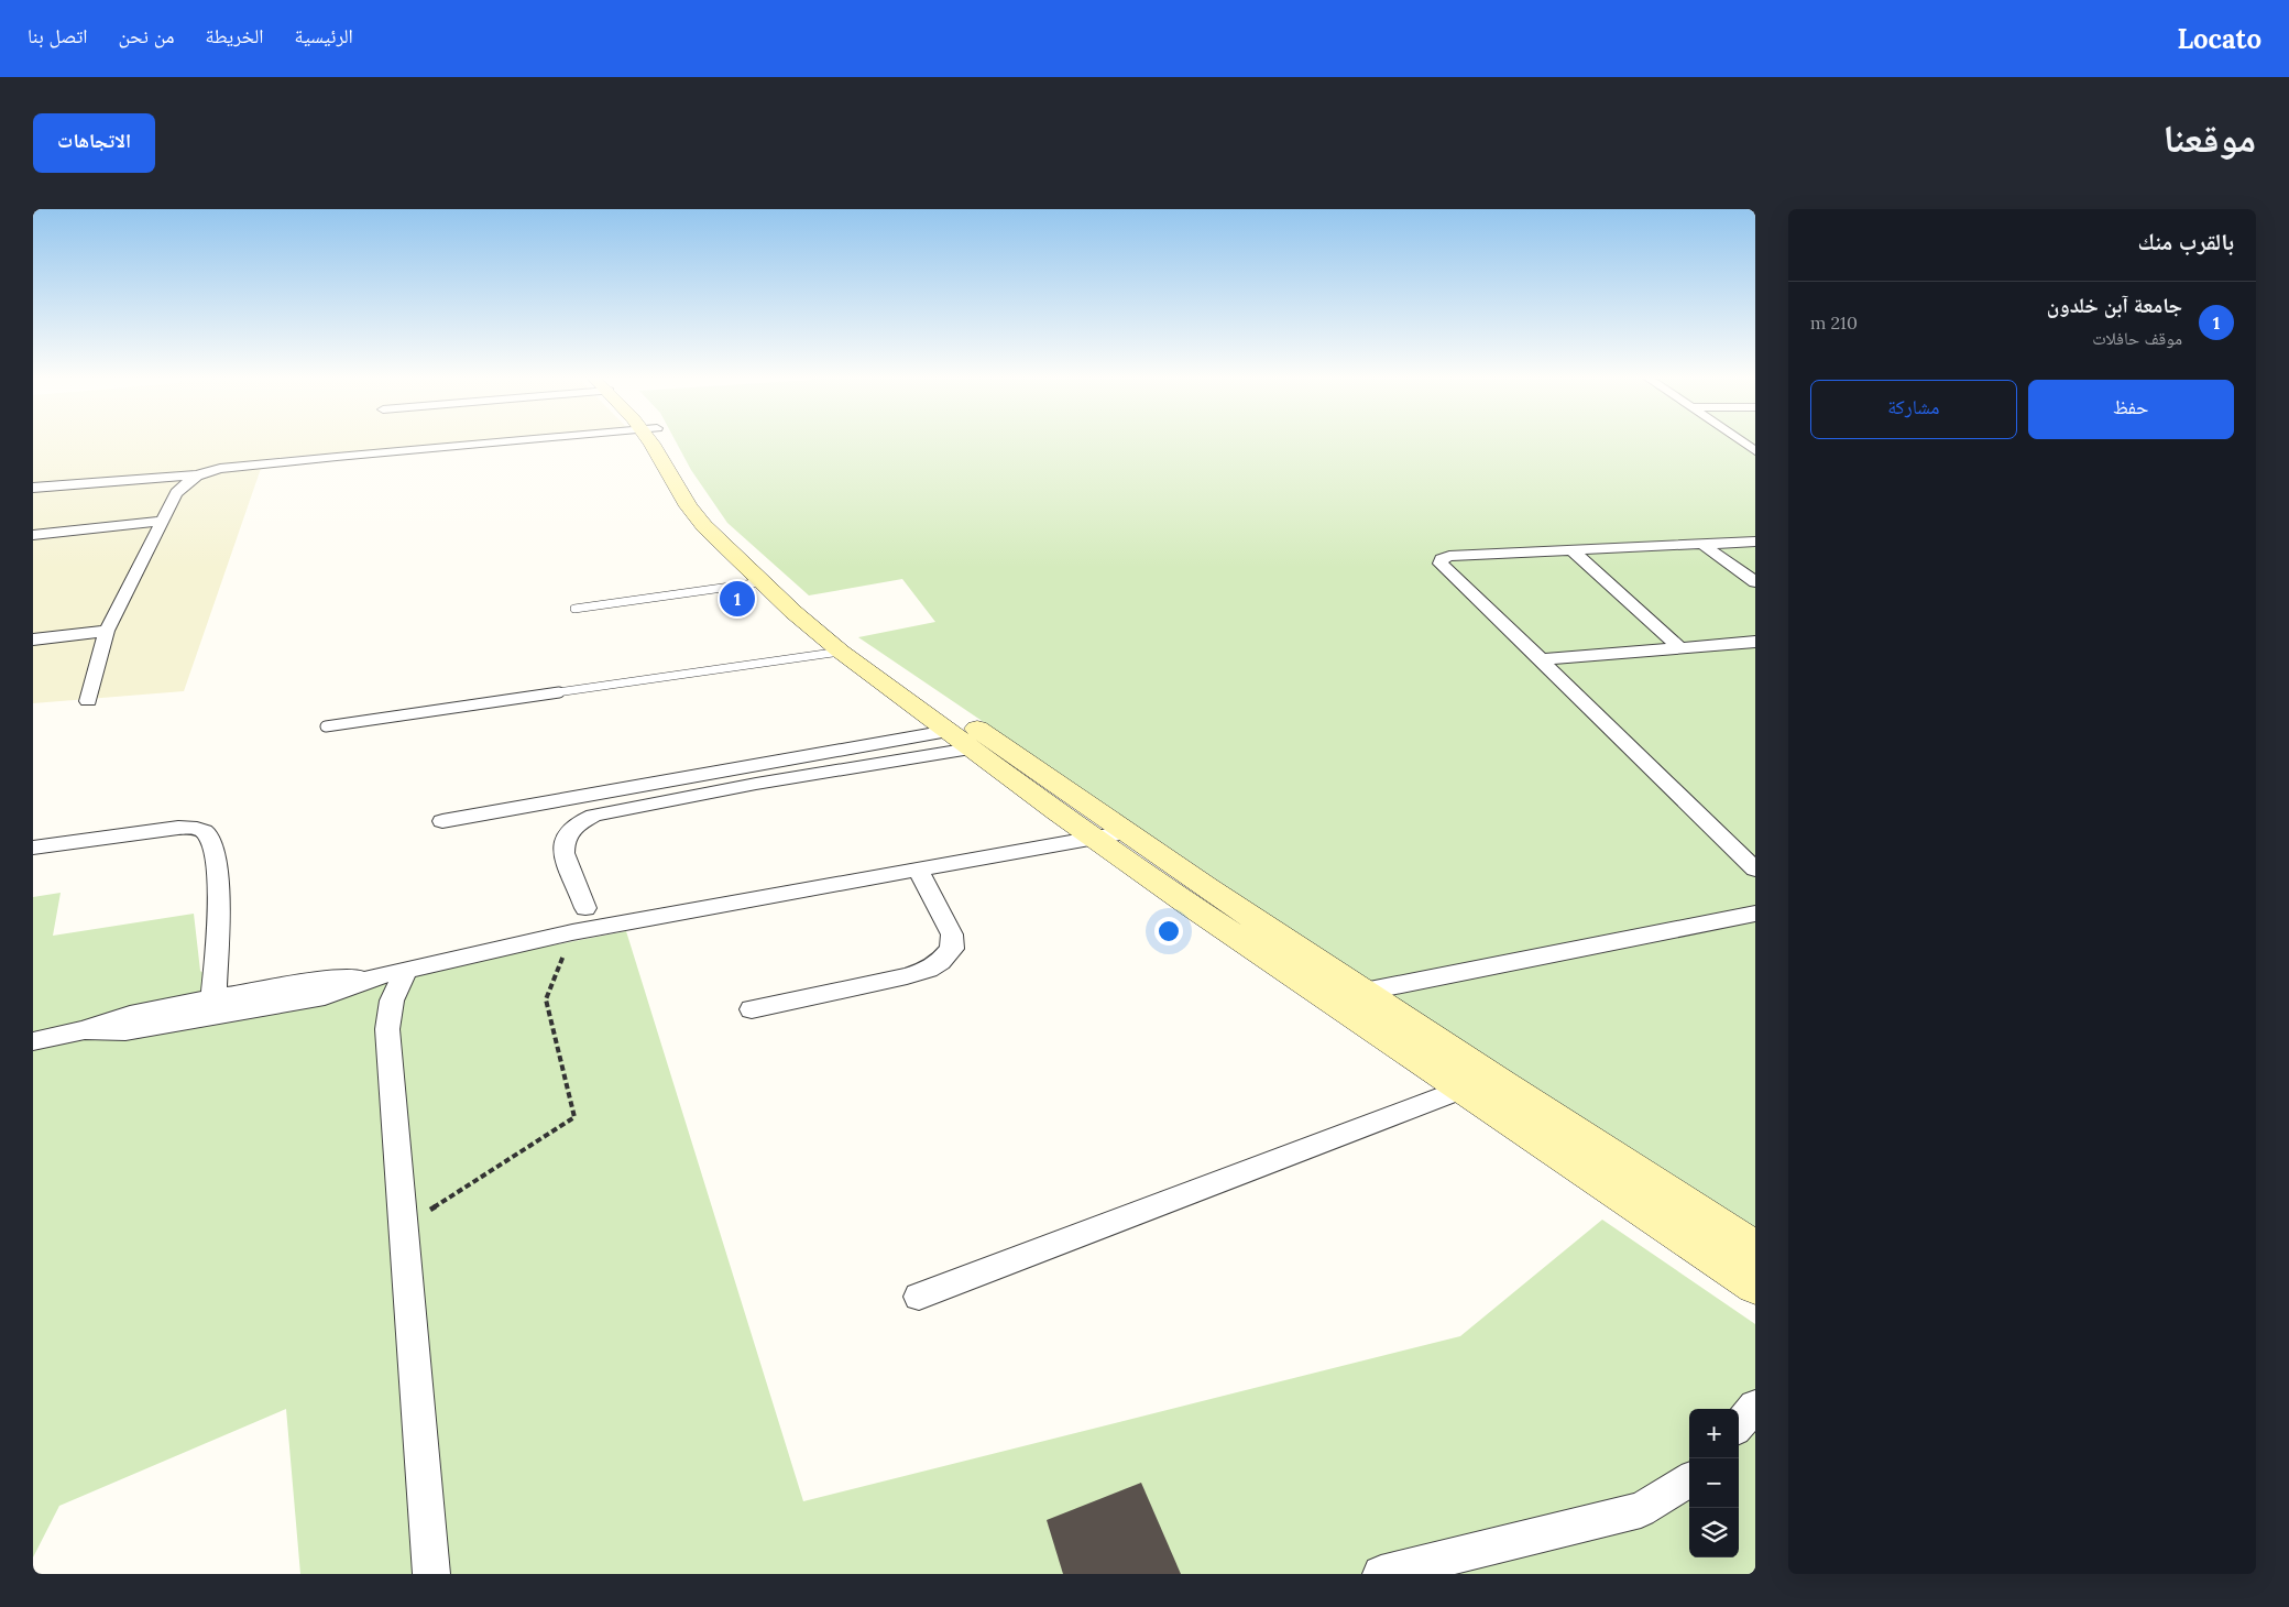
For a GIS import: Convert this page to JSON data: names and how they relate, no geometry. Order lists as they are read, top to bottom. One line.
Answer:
{"page":{"header":"Locato","nav":["الرئيسية","الخريطة","من نحن","اتصل بنا"],"title":"موقعنا","buttons":["الاتجاهات",["حفظ","مشاركة"]],"heading":"بالقرب منك","list":[{"mark":"1","name":"جامعة آبن خلدون","note":"موقف حافلات","value":"210 m"}],"pins":"1","map_buttons":["+","−"]}}
